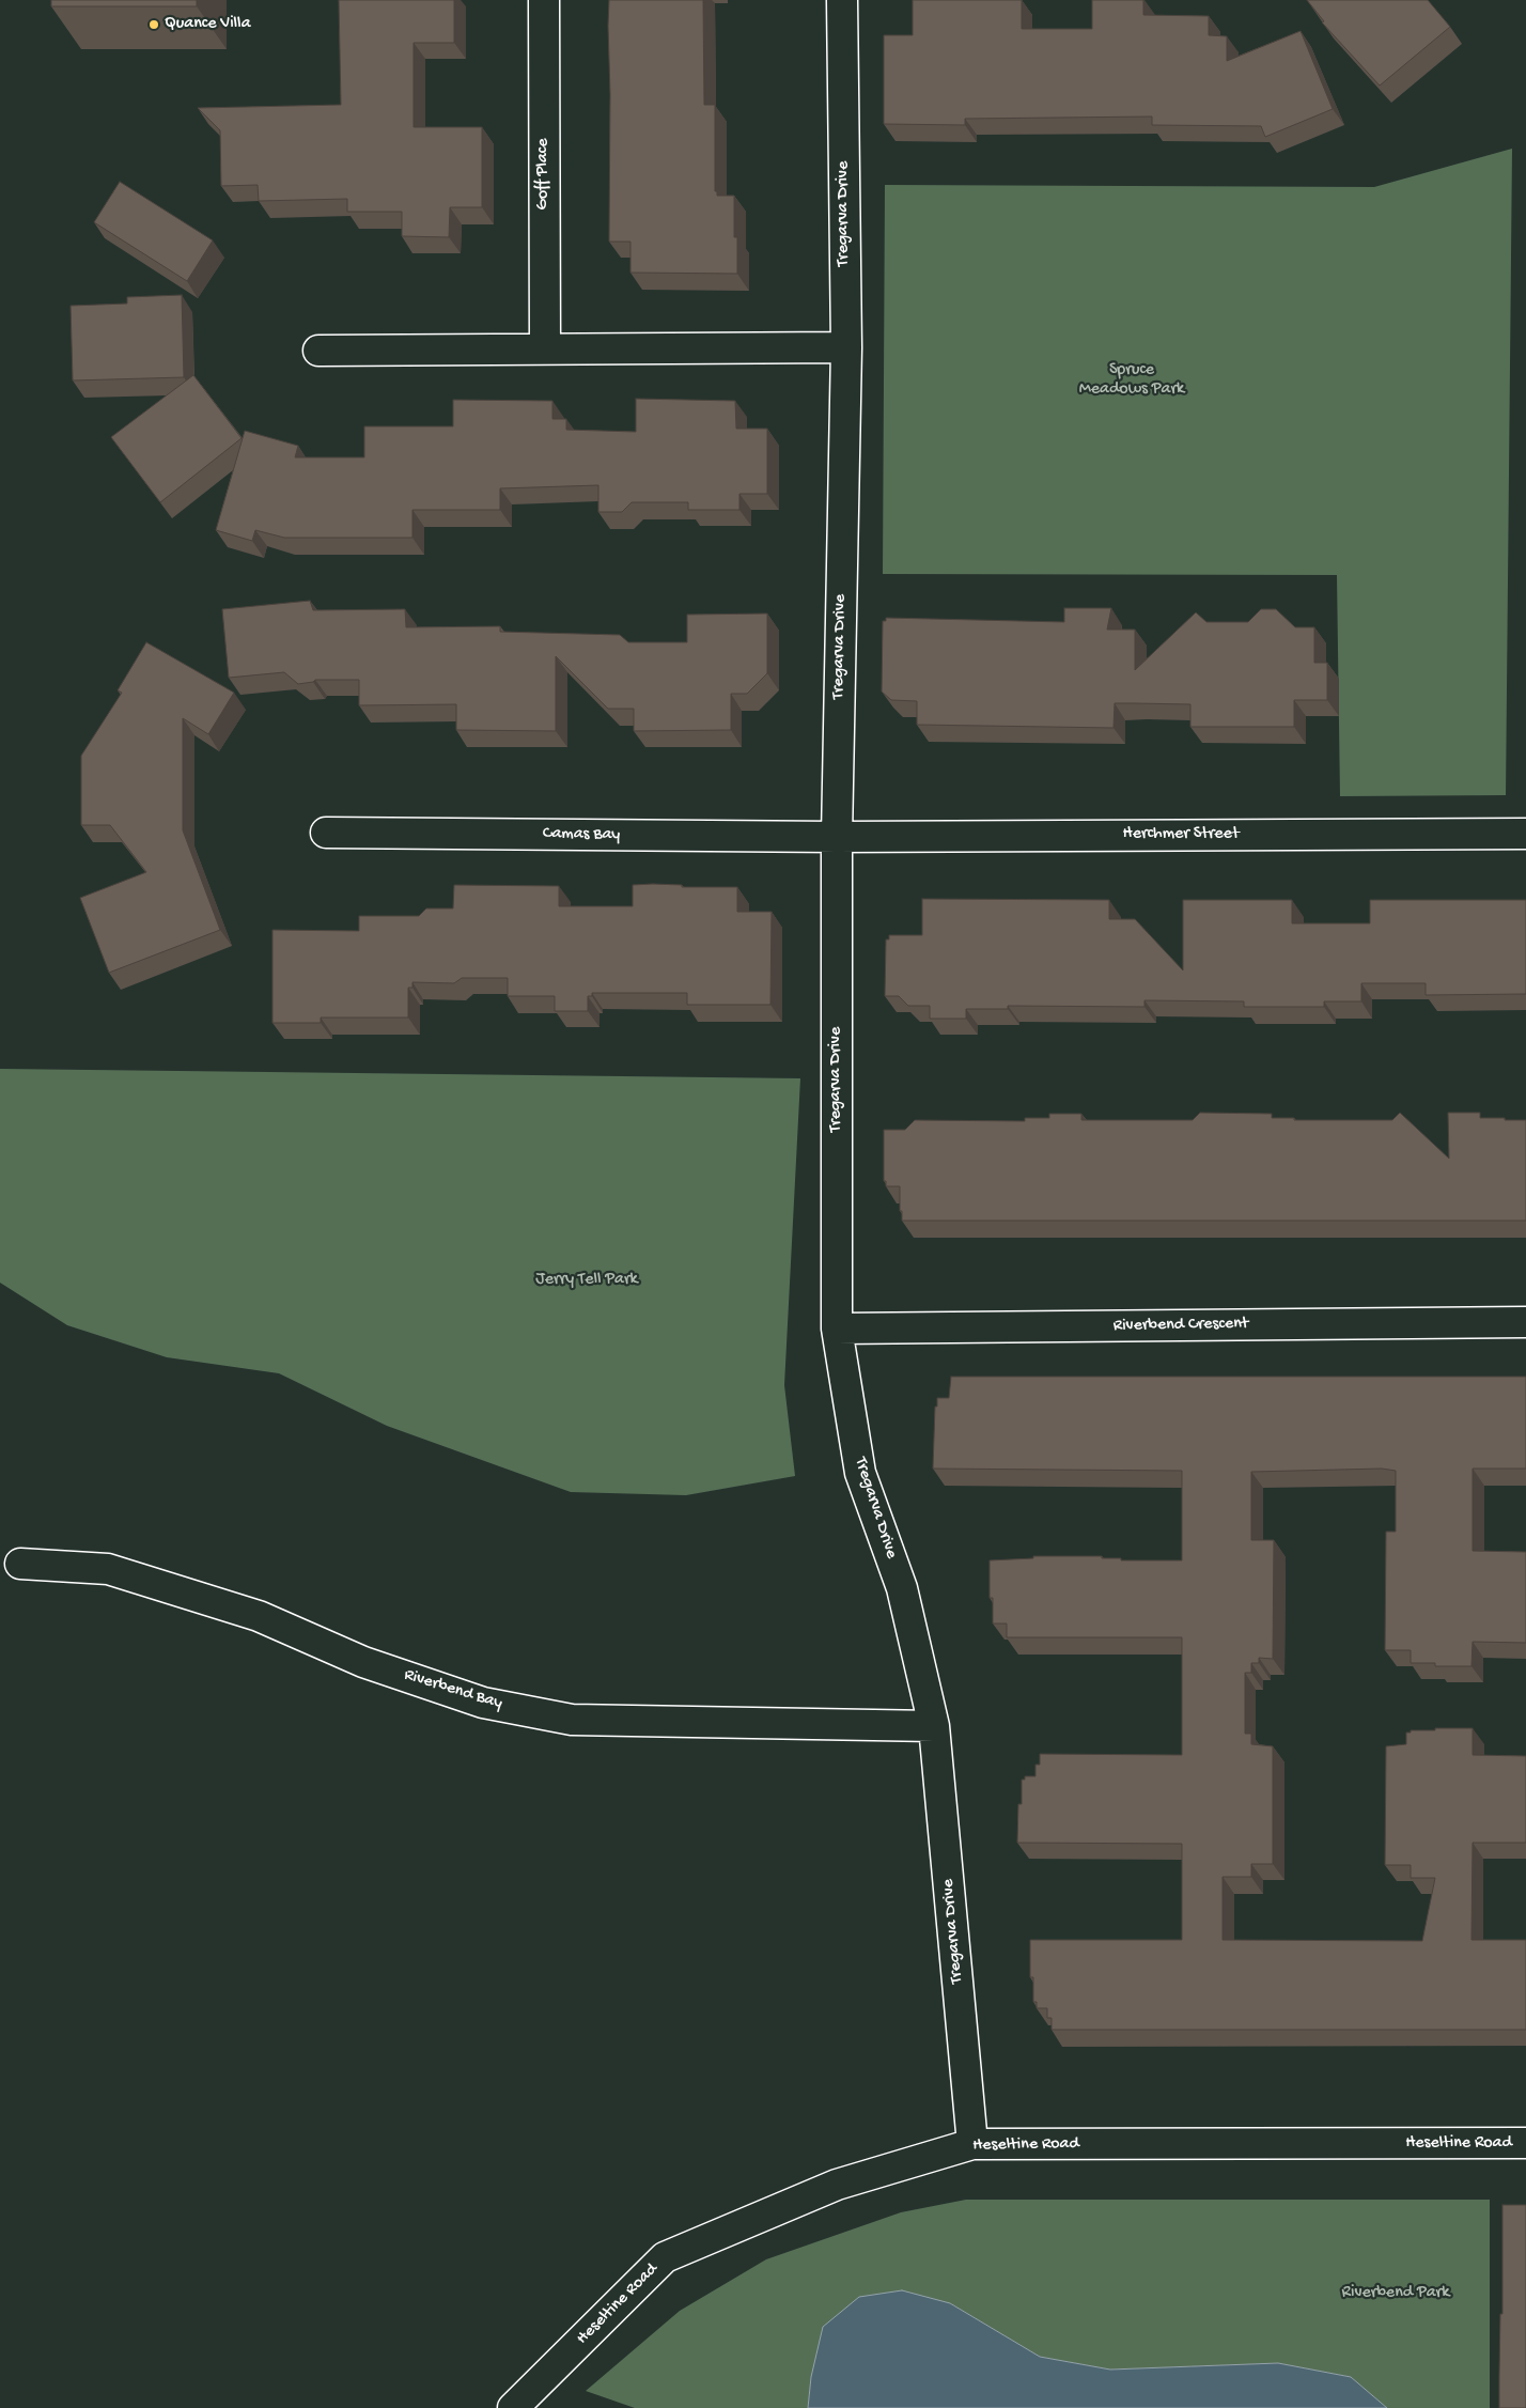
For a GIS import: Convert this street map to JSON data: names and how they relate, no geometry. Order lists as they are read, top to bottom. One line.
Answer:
{"streets":{"street":["Goff Place","Tregarva Drive","Camas Bay","Herchmer Street","Riverbend Crescent","Riverbend Bay","Heseltine Road"]},"crossings":[["Tregarva Drive","Camas Bay"],["Tregarva Drive","Herchmer Street"],["Tregarva Drive","Riverbend Crescent"],["Tregarva Drive","Riverbend Bay"],["Tregarva Drive","Heseltine Road"],["Camas Bay","Herchmer Street"]],"parks":["Spruce Meadows Park","Jerry Tell Park","Riverbend Park"],"places":["Quance Villa"]}
